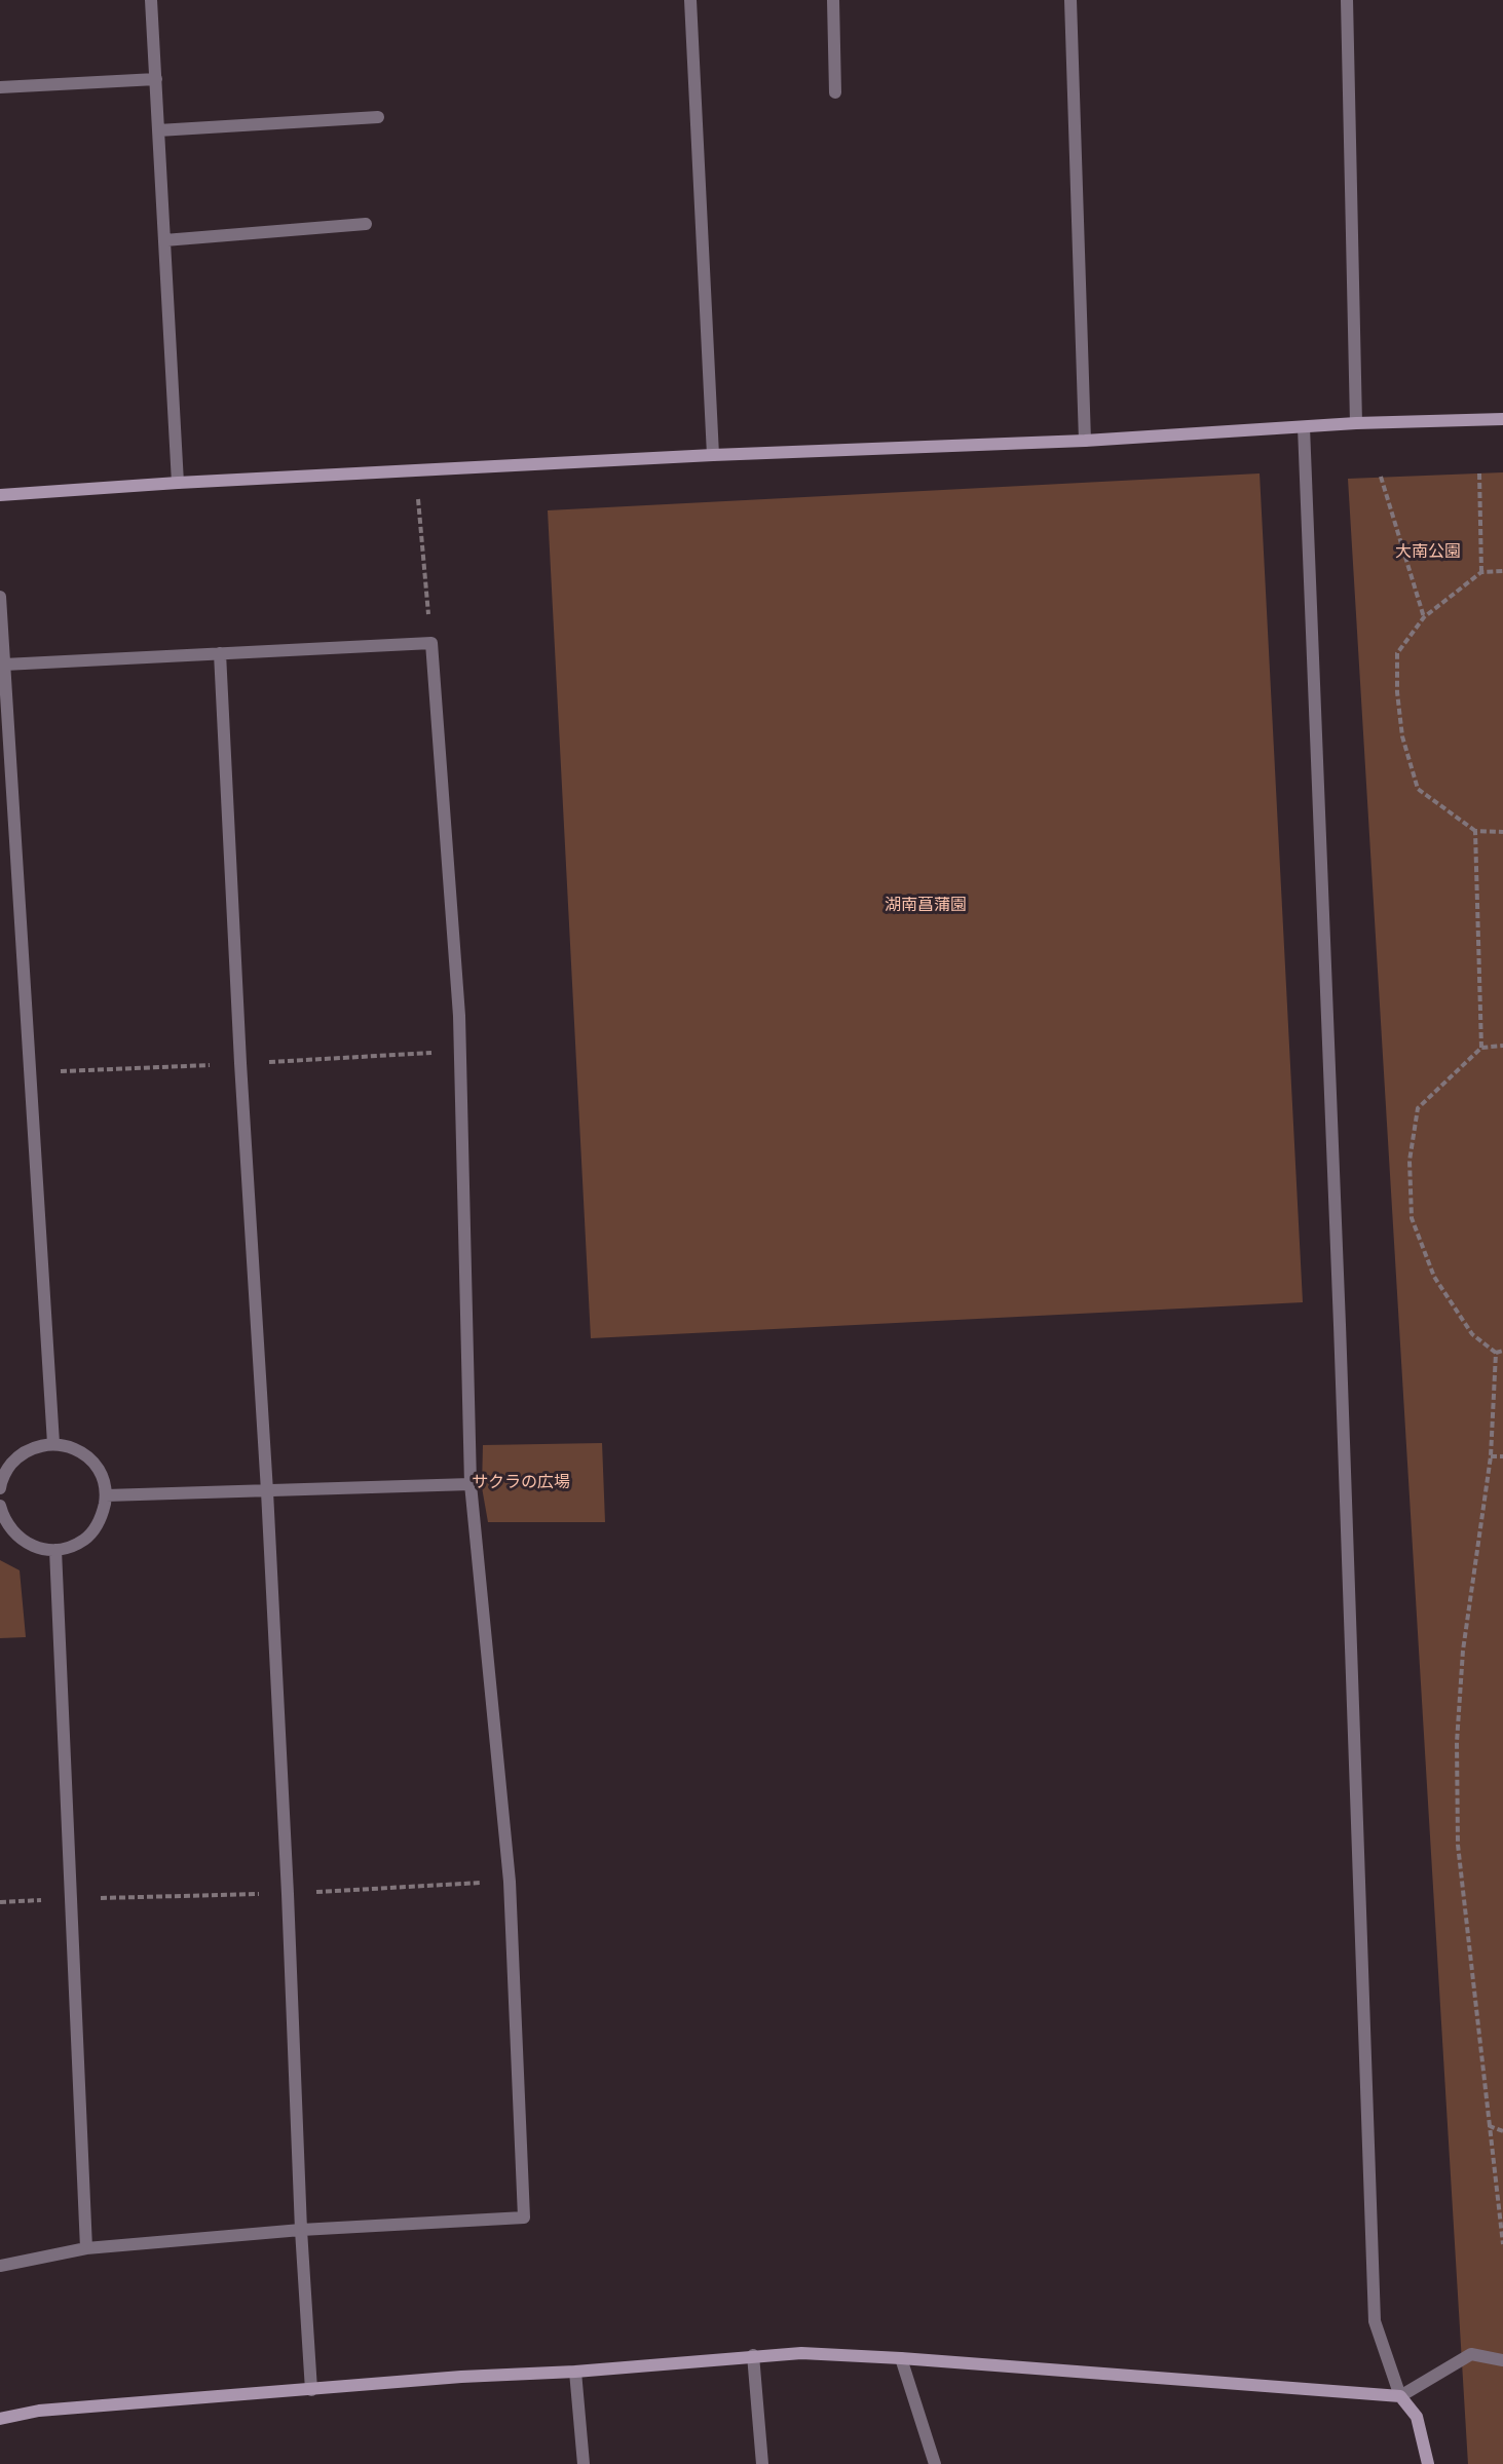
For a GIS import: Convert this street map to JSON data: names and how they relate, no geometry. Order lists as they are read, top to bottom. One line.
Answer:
{"parks":["大南公園","湖南菖蒲園","サクラの広場"]}
